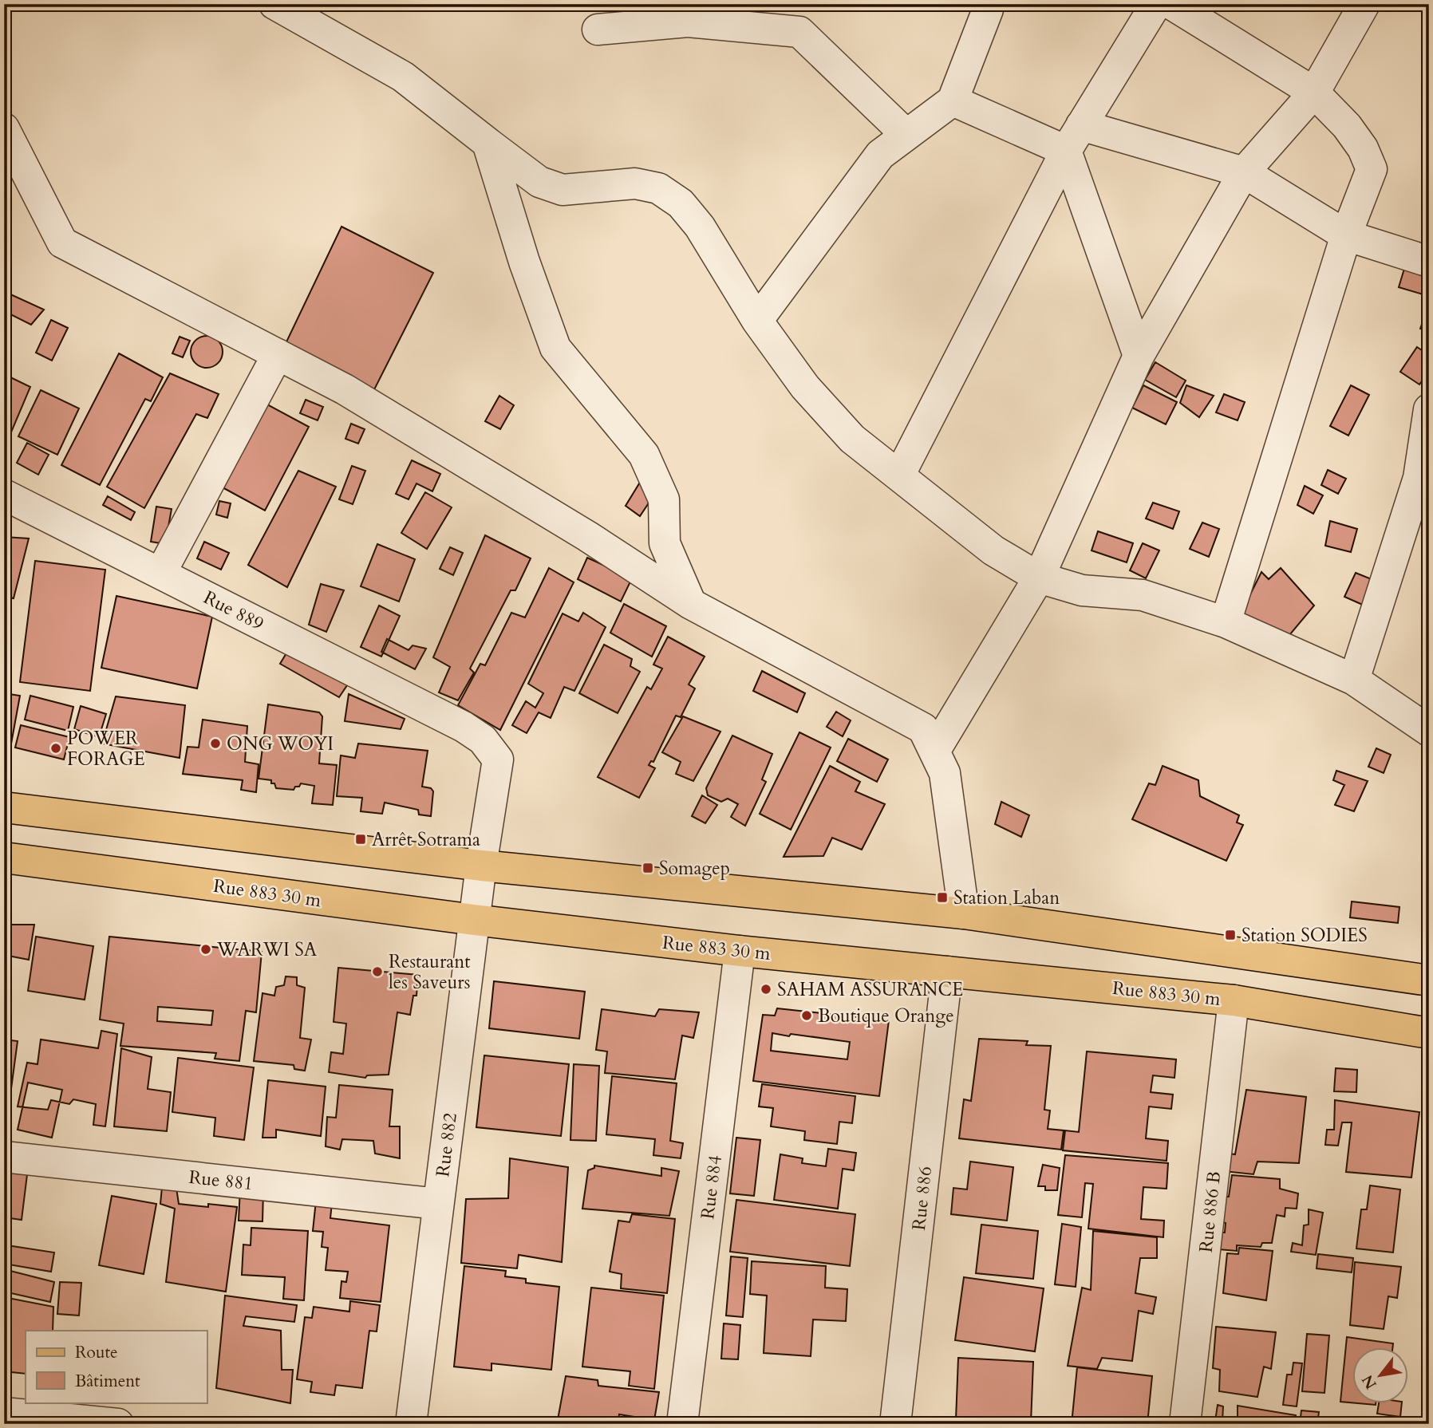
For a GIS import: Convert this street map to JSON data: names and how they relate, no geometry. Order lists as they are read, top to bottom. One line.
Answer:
{"streets":{"main road":["Rue 883 30 m"],"street":["Rue 889","Rue 882","Rue 881","Rue 884","Rue 886","Rue 886 B"]},"crossings":[["Rue 889","Rue 882"],["Rue 883 30 m","Rue 882"],["Rue 883 30 m","Rue 884"],["Rue 883 30 m","Rue 886"],["Rue 883 30 m","Rue 886 B"],["Rue 882","Rue 881"]],"places":{"other":["ONG WOYI","POWER FORAGE","WARWI SA","Restaurant les Saveurs","SAHAM ASSURANCE","Boutique Orange"],"transit":["Arrêt Sotrama","Somagep","Station Laban","Station SODIES"]},"legend":["Route","Bâtiment"],"north":"bottom left"}
